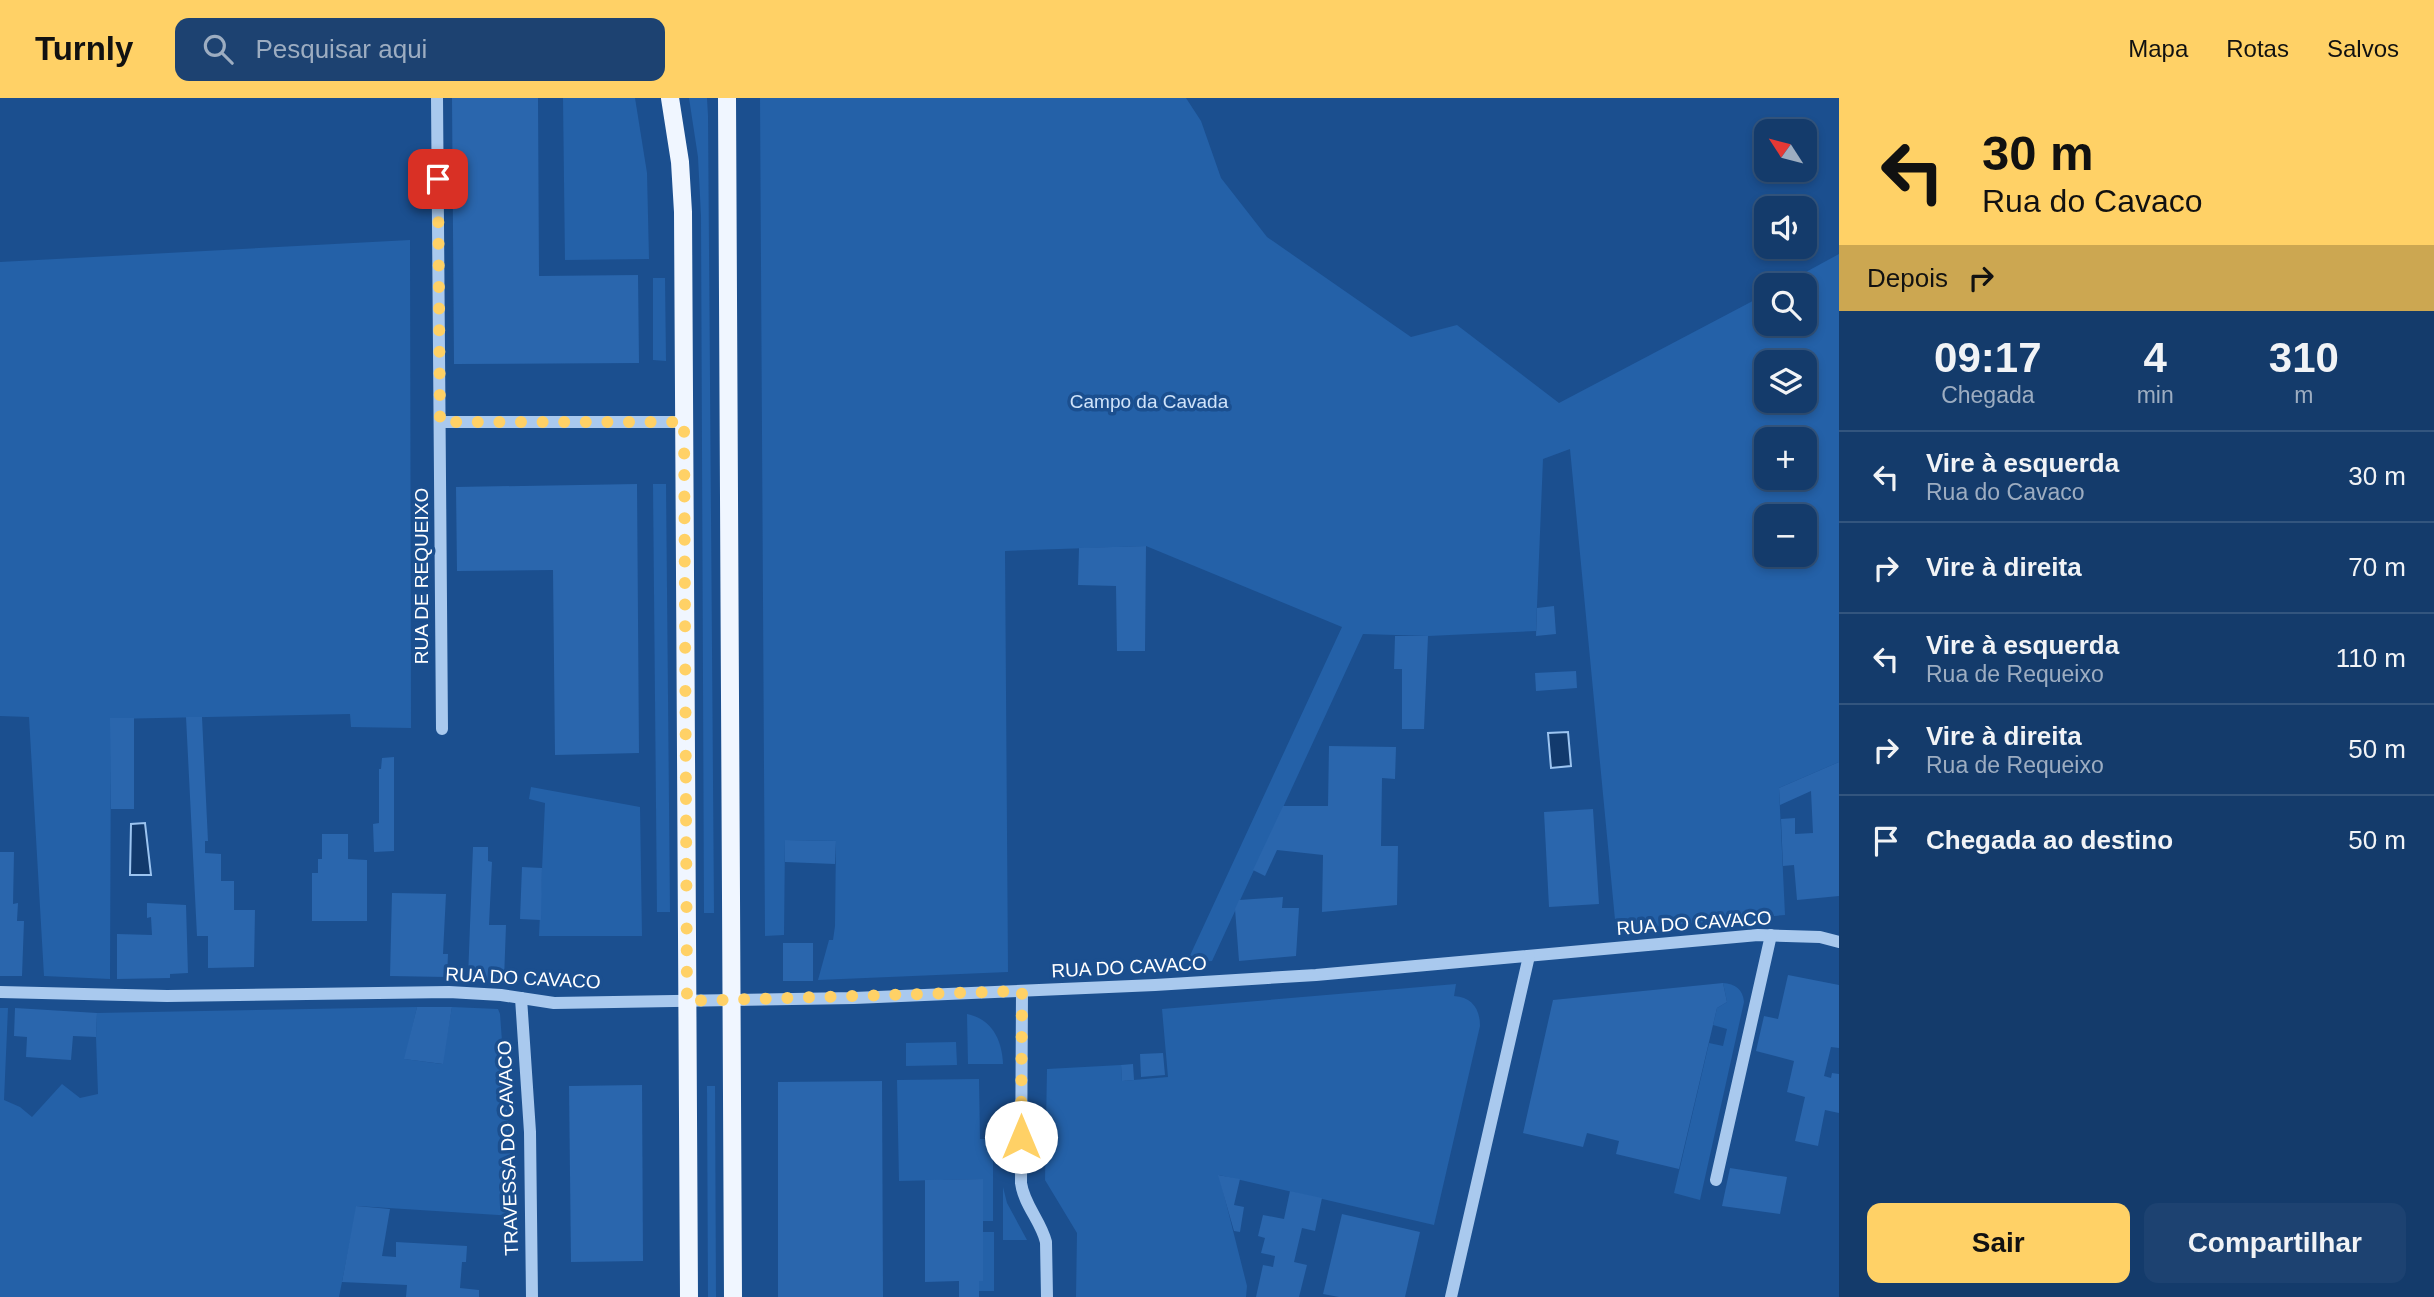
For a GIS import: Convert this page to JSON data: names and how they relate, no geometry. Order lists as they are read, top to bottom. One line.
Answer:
{"streets":{"street":["RUA DE REQUEIXO","RUA DO CAVACO","TRAVESSA DO CAVACO"]},"crossings":[["RUA DO CAVACO","TRAVESSA DO CAVACO"]],"parks":["Campo da Cavada"],"north":"top left","page":{"header":"Turnly","search":"Pesquisar aqui","nav":["Mapa","Rotas","Salvos"],"turn":["30 m","Rua do Cavaco"],"map_buttons":["+","−"],"then":"Depois","eta":["09:17","Chegada","4","min","310","m"],"list":[{"name":"Vire à esquerda","note":"Rua do Cavaco","value":"30 m"},{"name":"Vire à direita","value":"70 m"},{"name":"Vire à esquerda","note":"Rua de Requeixo","value":"110 m"},{"name":"Vire à direita","note":"Rua de Requeixo","value":"50 m"},{"name":"Chegada ao destino","value":"50 m"}],"buttons":["Sair","Compartilhar"]}}
